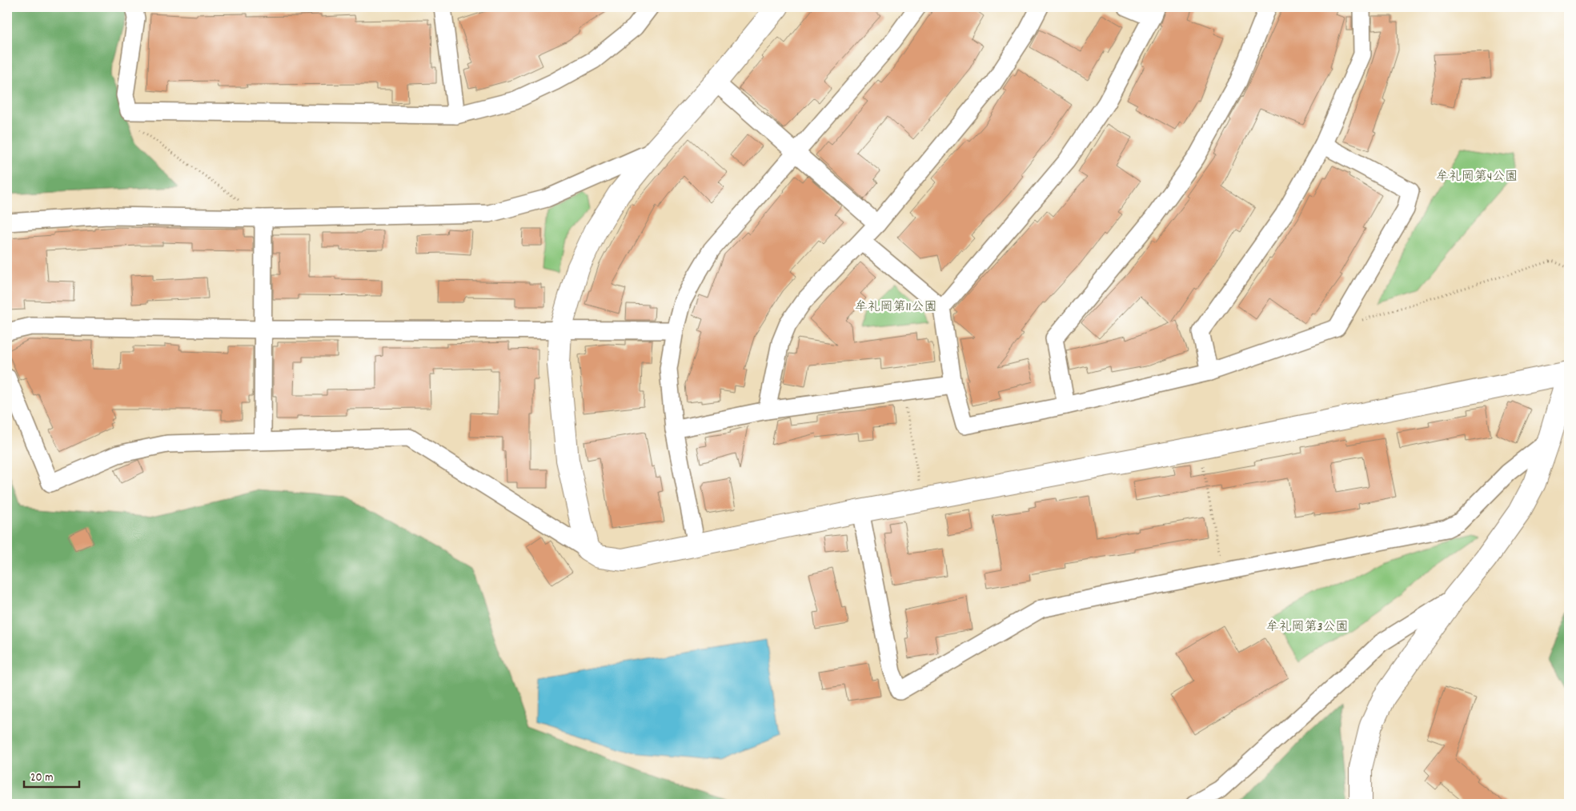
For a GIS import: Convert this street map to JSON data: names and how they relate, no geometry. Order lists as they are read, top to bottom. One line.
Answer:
{"parks":["牟礼岡第4公園","牟礼岡第11公園","牟礼岡第3公園"],"scale_bar":"20 m"}
